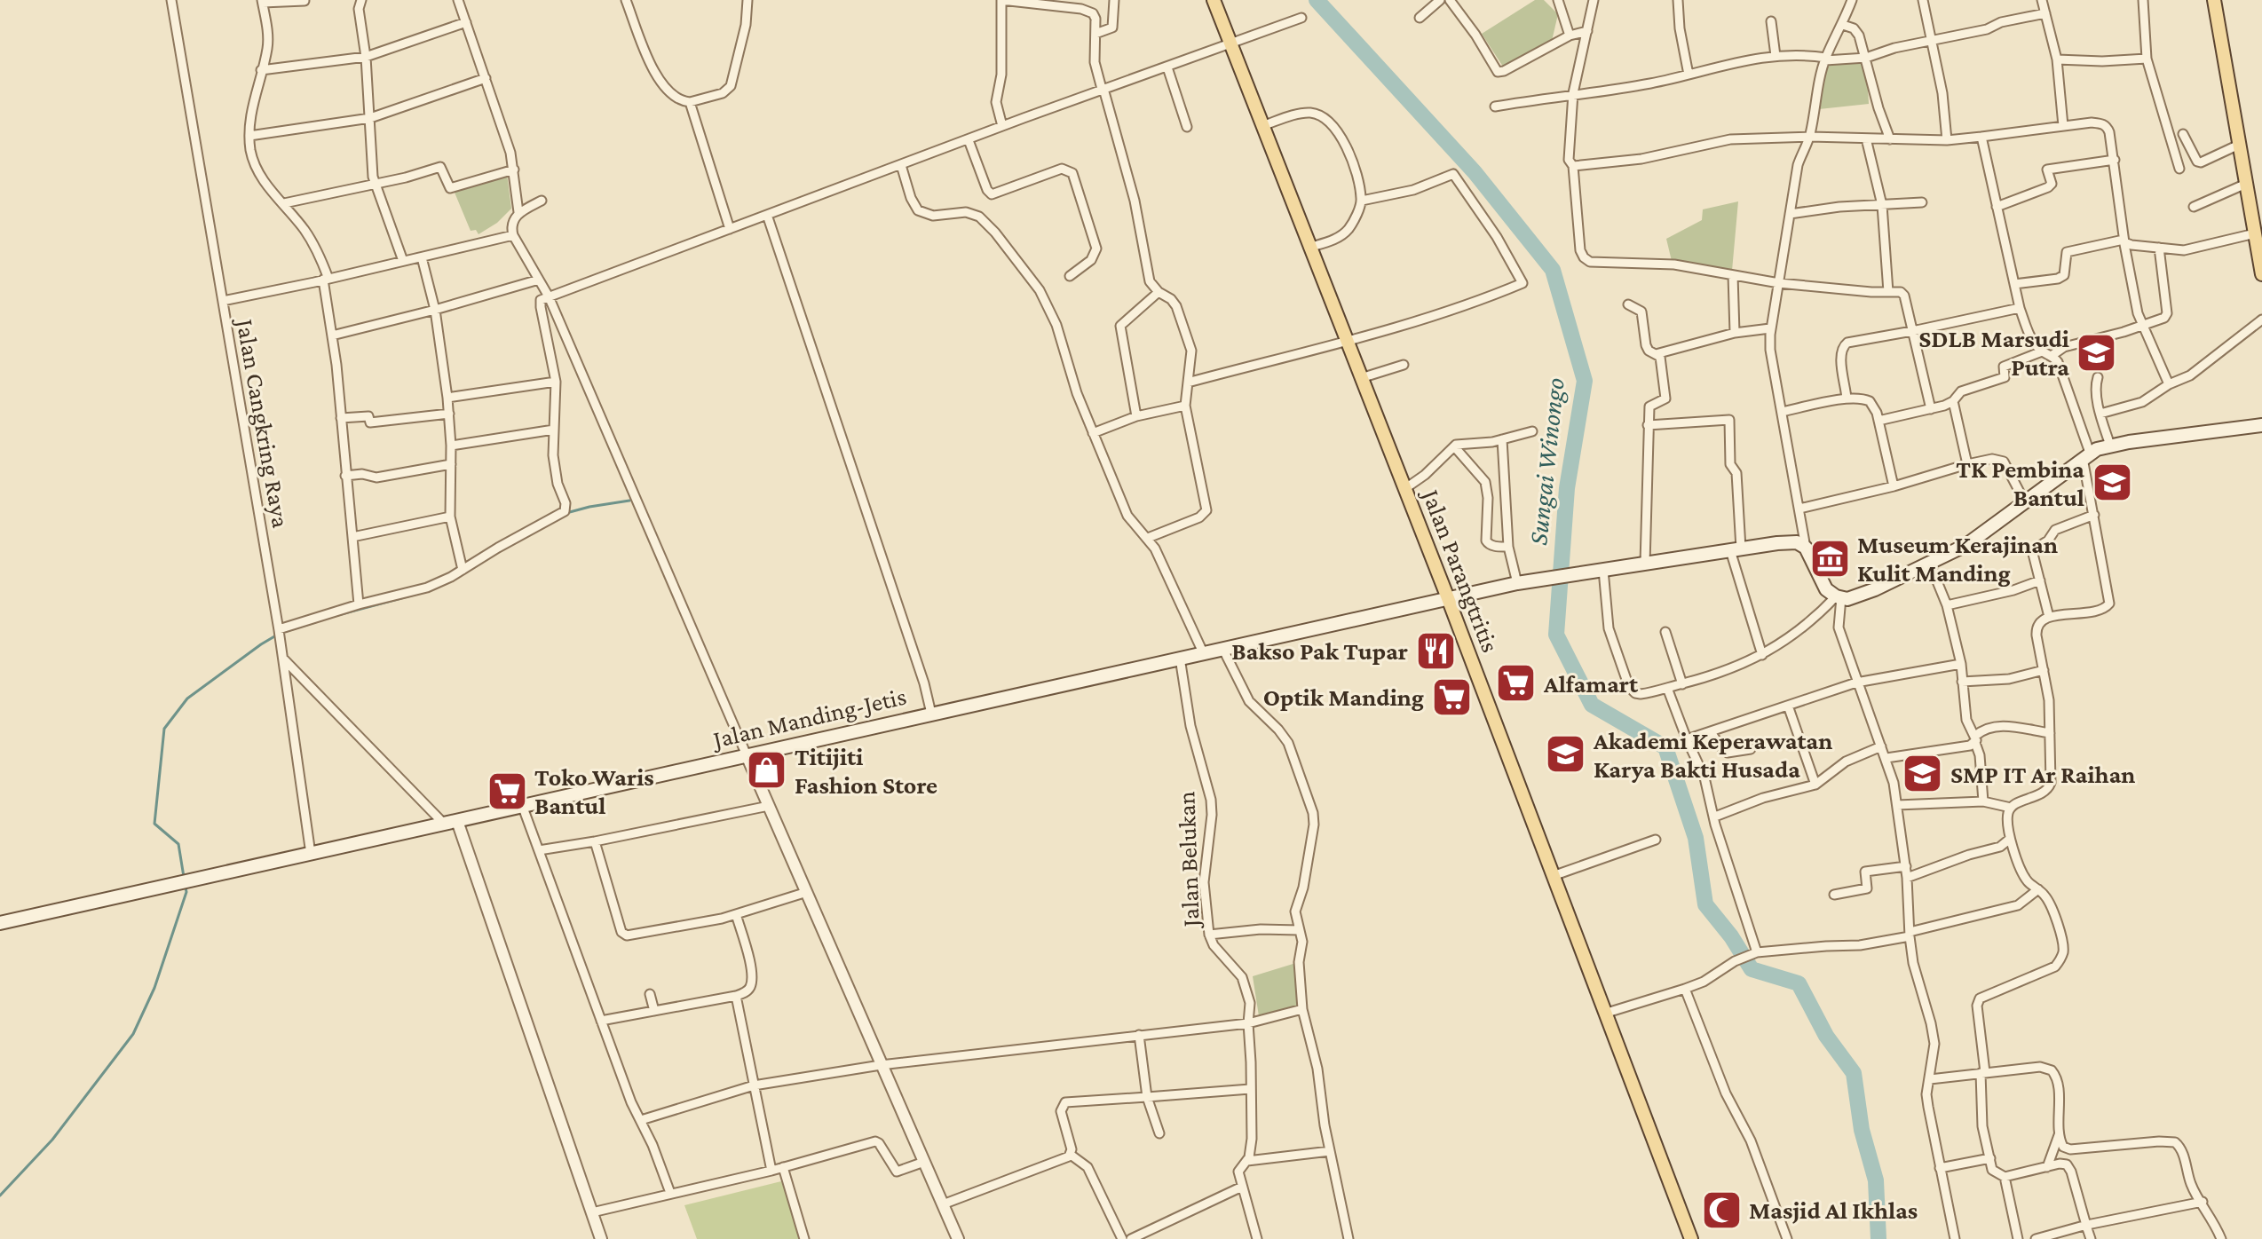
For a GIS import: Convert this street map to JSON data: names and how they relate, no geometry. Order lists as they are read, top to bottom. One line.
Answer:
{"streets":{"main road":["Jalan Parangtritis","Jalan Manding-Jetis"],"street":["Jalan Cangkring Raya","Jalan Belukan"]},"crossings":[["Jalan Cangkring Raya","Jalan Manding-Jetis"],["Jalan Parangtritis","Jalan Manding-Jetis"],["Jalan Manding-Jetis","Jalan Belukan"]],"water":["Sungai Winongo"],"places":{"school or university":["SDLB Marsudi Putra","TK Pembina Bantul","Akademi Keperawatan Karya Bakti Husada","SMP IT Ar Raihan"],"museum":["Museum Kerajinan Kulit Manding"],"restaurant":["Bakso Pak Tupar"],"supermarket":["Alfamart","Optik Manding","Toko Waris Bantul"],"shop":["Titijiti Fashion Store"],"mosque":["Masjid Al Ikhlas"]}}
